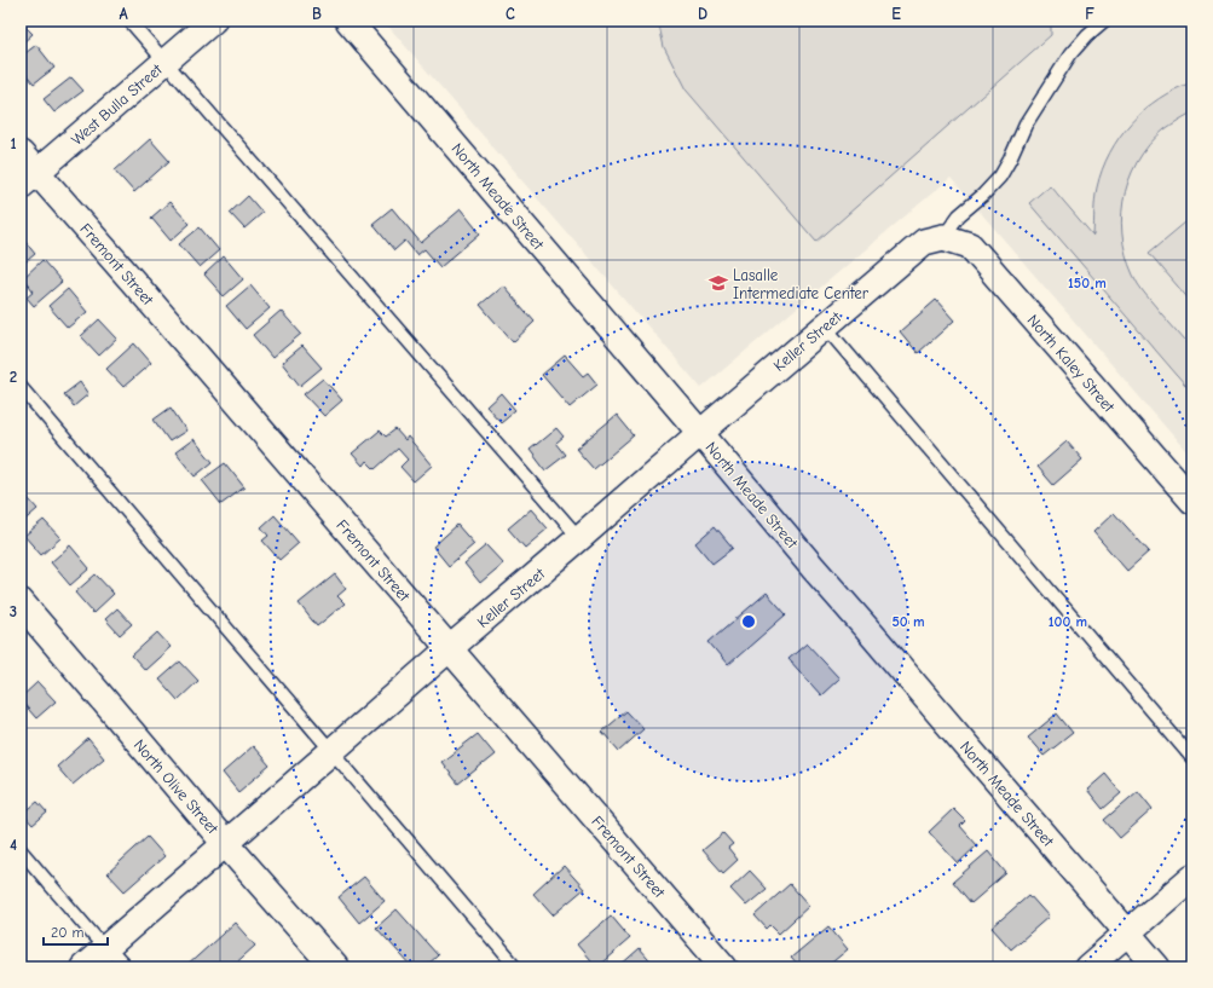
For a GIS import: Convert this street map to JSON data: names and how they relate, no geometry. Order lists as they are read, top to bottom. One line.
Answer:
{"streets":{"street":["West Bulla Street","North Meade Street","Fremont Street","Keller Street","North Kaley Street","North Olive Street"]},"crossings":[["West Bulla Street","Fremont Street"],["North Meade Street","Keller Street"],["Fremont Street","Keller Street"],["Keller Street","North Kaley Street"],["Keller Street","North Olive Street"]],"places":{"school or university":["Lasalle Intermediate Center"]},"scale_bar":"20 m","grid":{"columns":["A","B","C","D","E","F"],"rows":["1","2","3","4"]},"rings":["150 m","50 m","100 m"]}
